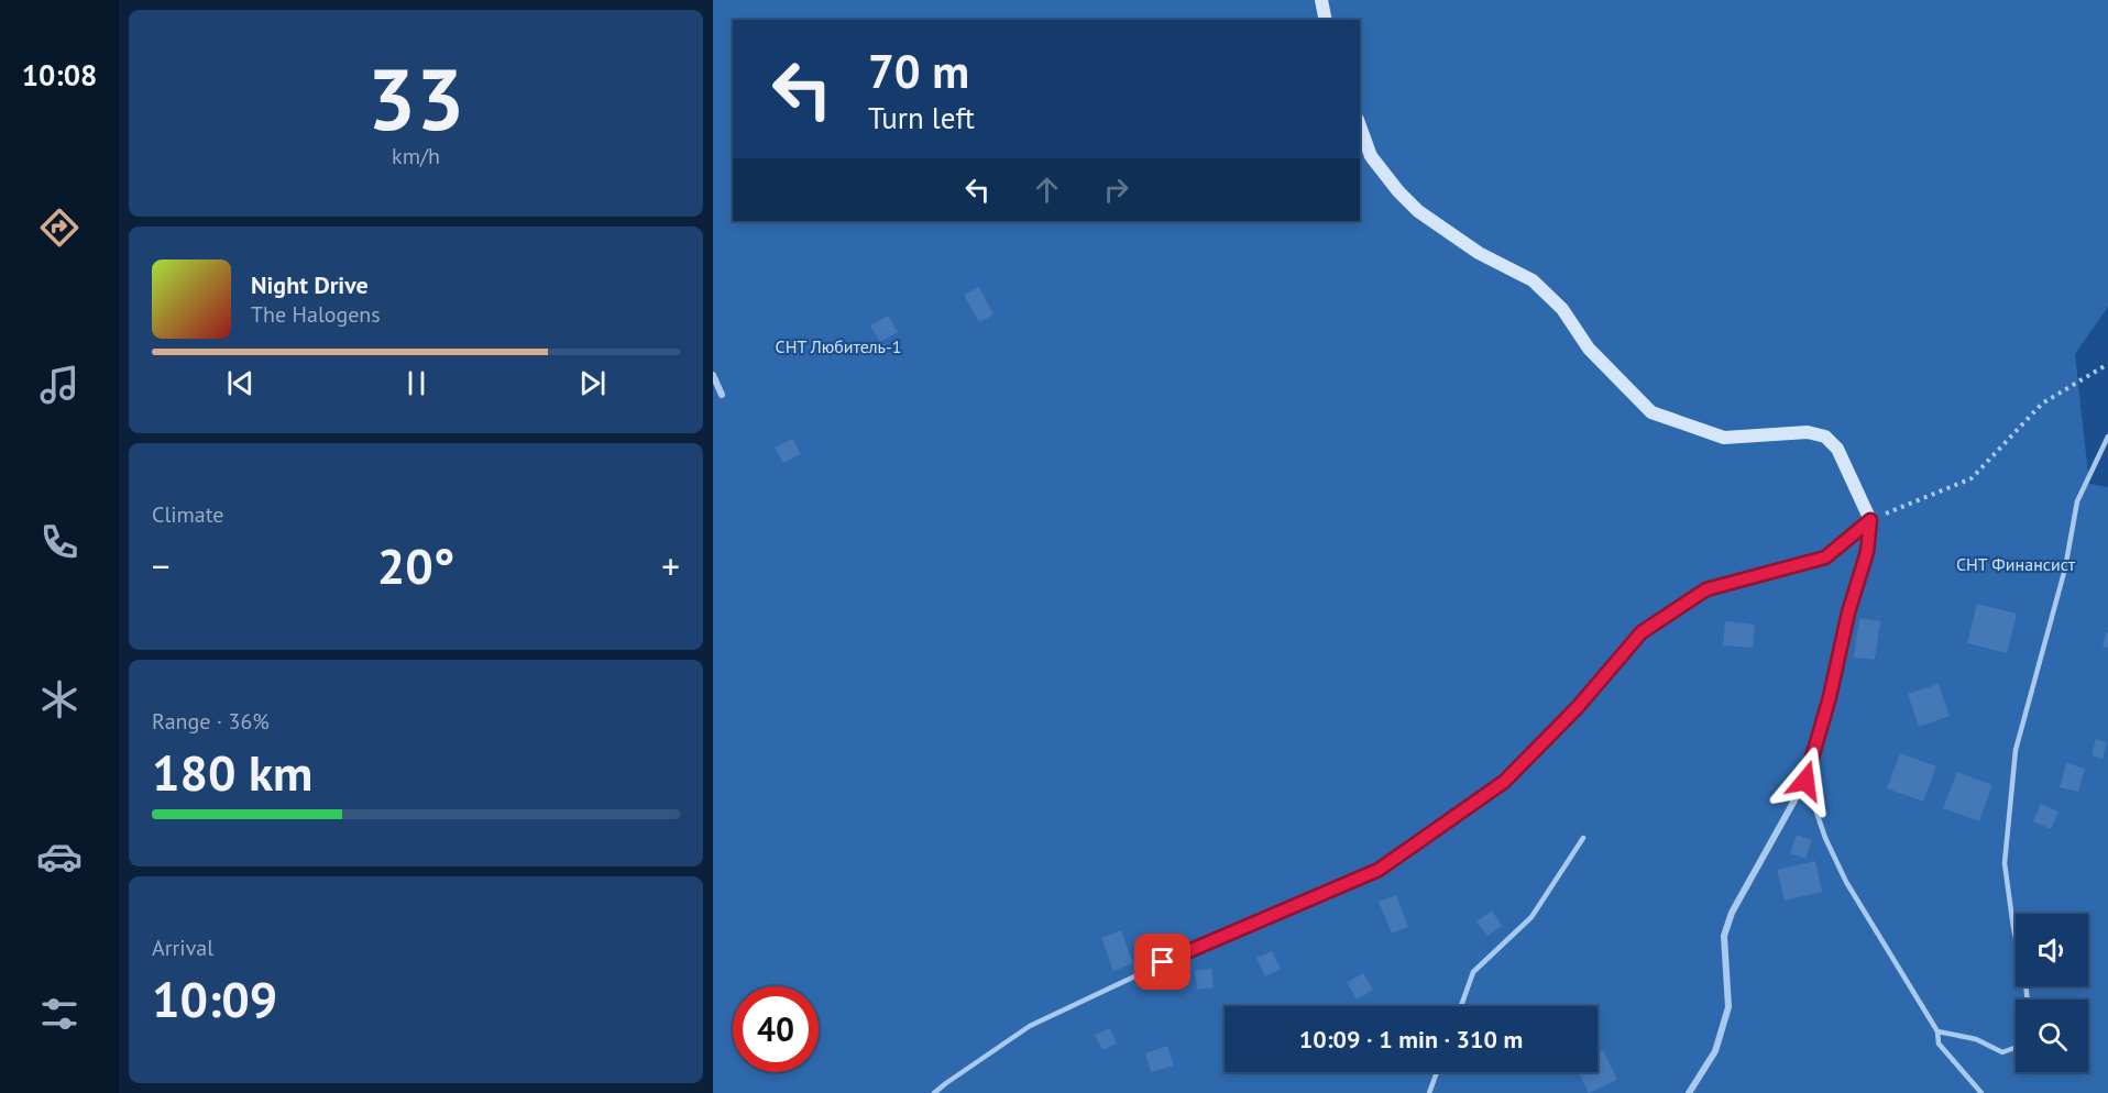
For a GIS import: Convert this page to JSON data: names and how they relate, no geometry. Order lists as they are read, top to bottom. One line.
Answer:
{"parks":["СНТ Любитель-1","СНТ Финансист"],"page":{"tabs":"10:08","tile":[["33","km/h"],"Climate",["Range · 36%","180 km"],["Arrival","10:09"]],"turn":["70 m","Turn left"],"song":["Night Drive","The Halogens"],"heat":["−","20°","+"],"limit":"40","trip":"10:09 · 1 min · 310 m"}}
